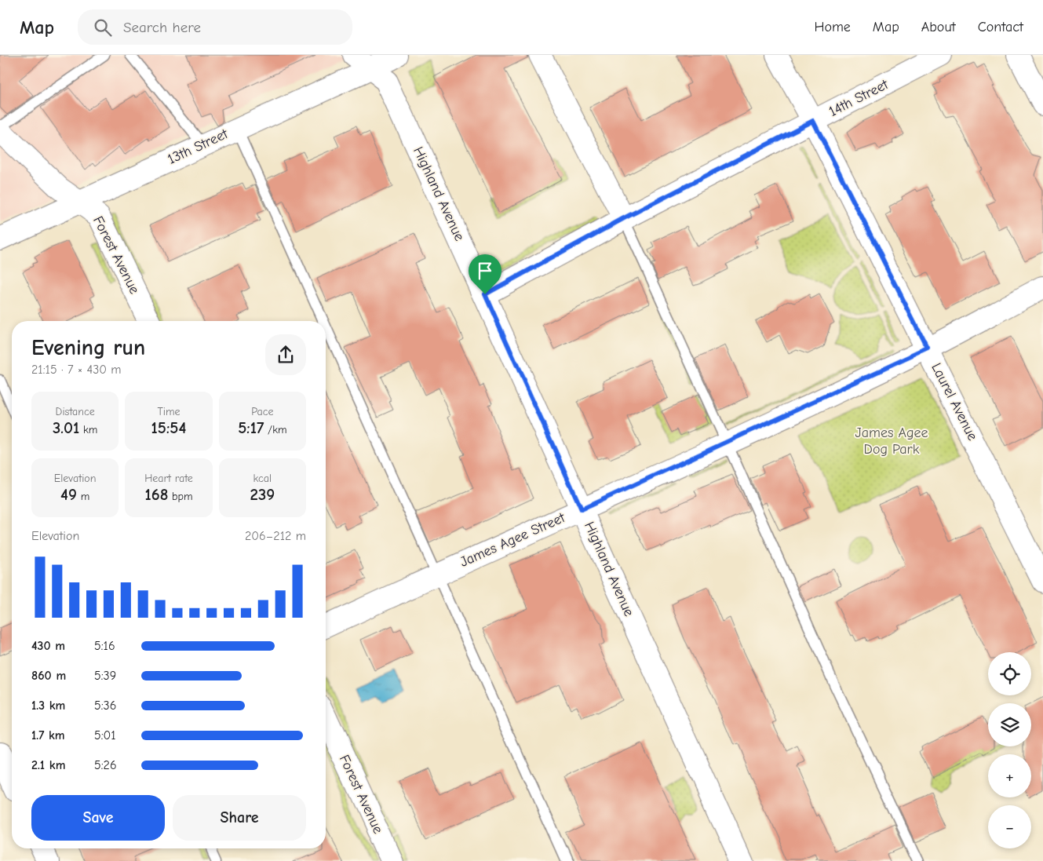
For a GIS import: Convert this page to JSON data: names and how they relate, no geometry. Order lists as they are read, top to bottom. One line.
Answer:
{"streets":{"street":["14th Street","13th Street","Highland Avenue","Forest Avenue","Laurel Avenue","James Agee Street"]},"crossings":[["14th Street","Highland Avenue"],["14th Street","Laurel Avenue"],["13th Street","Highland Avenue"],["13th Street","Forest Avenue"],["Highland Avenue","James Agee Street"],["Laurel Avenue","James Agee Street"]],"parks":["James Agee Dog Park"],"page":{"header":"Map","search":"Search here","nav":["Home","Map","About","Contact"],"heading":["Evening run","21:15 · 7 × 430 m"],"stats":[["Distance","3.01 km"],["Time","15:54"],["Pace","5:17 /km"],["Elevation","49 m"],["Heart rate","168 bpm"],["kcal","239"]],"chart":["Elevation","206–212 m"],"list":[{"name":"430 m","note":"5:16"},{"name":"860 m","note":"5:39"},{"name":"1.3 km","note":"5:36"},{"name":"1.7 km","note":"5:01"},{"name":"2.1 km","note":"5:26"}],"map_buttons":["+","−"],"buttons":["Save","Share"]}}
